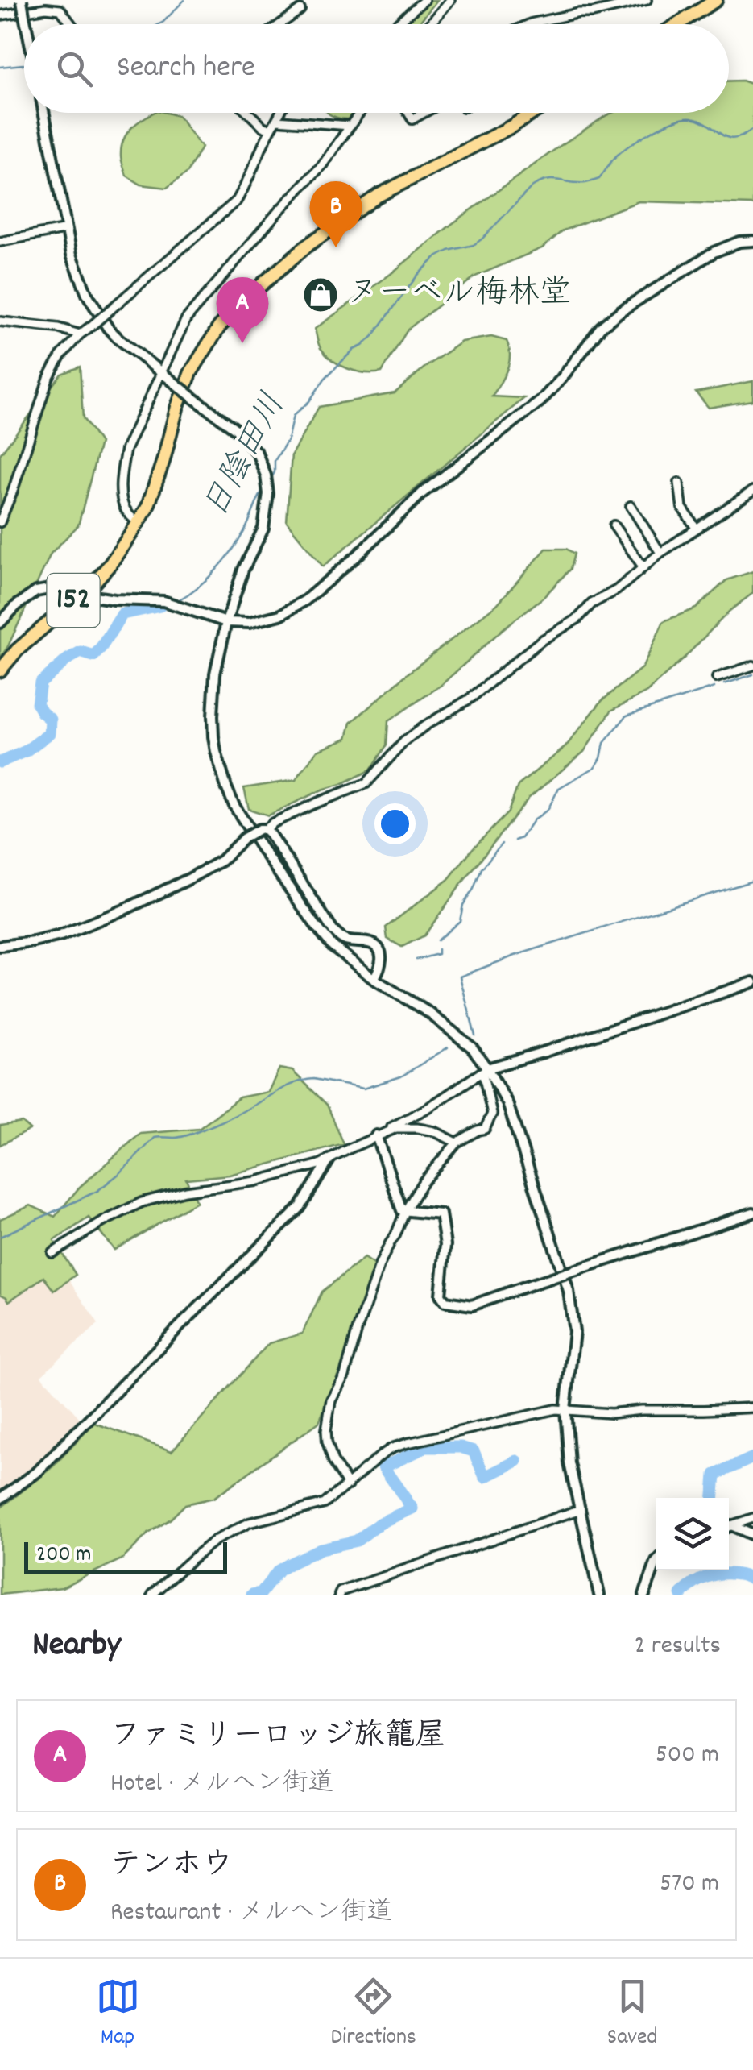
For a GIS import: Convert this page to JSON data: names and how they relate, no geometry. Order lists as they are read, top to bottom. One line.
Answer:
{"streets":{"highway":["152"]},"water":["日陰田川"],"places":{"shop":["ヌーベル梅林堂"]},"scale_bar":"200 m","page":{"search":"Search here","pins":["B","A"],"scale":"200 m","heading":["Nearby","2 results"],"list":[{"mark":"A","name":"ファミリーロッジ旅籠屋","note":"Hotel · メルヘン街道","value":"500 m"},{"mark":"B","name":"テンホウ","note":"Restaurant · メルヘン街道","value":"570 m"}],"nav":["Map","Directions","Saved"]}}
